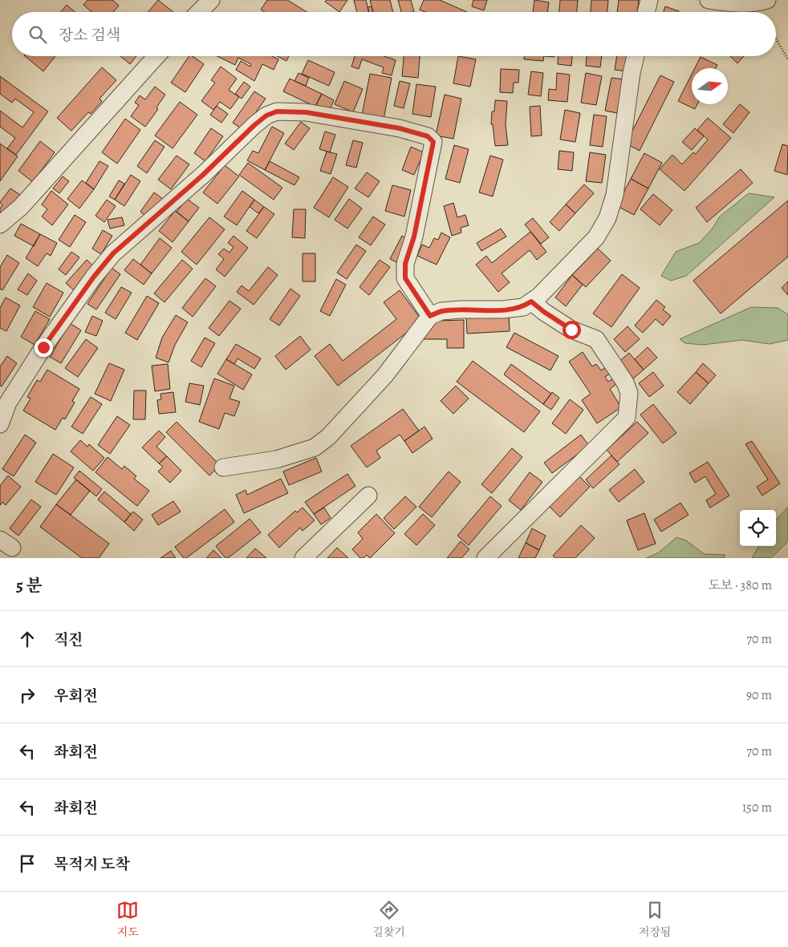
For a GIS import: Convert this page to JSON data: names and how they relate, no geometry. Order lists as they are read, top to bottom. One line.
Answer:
{"north":"right","page":{"search":"장소 검색","heading":["5 분","도보 · 380 m"],"list":[["직진","70 m"],["우회전","90 m"],["좌회전","70 m"],["좌회전","150 m"],"목적지 도착"],"nav":["지도","길찾기","저장됨"]}}
